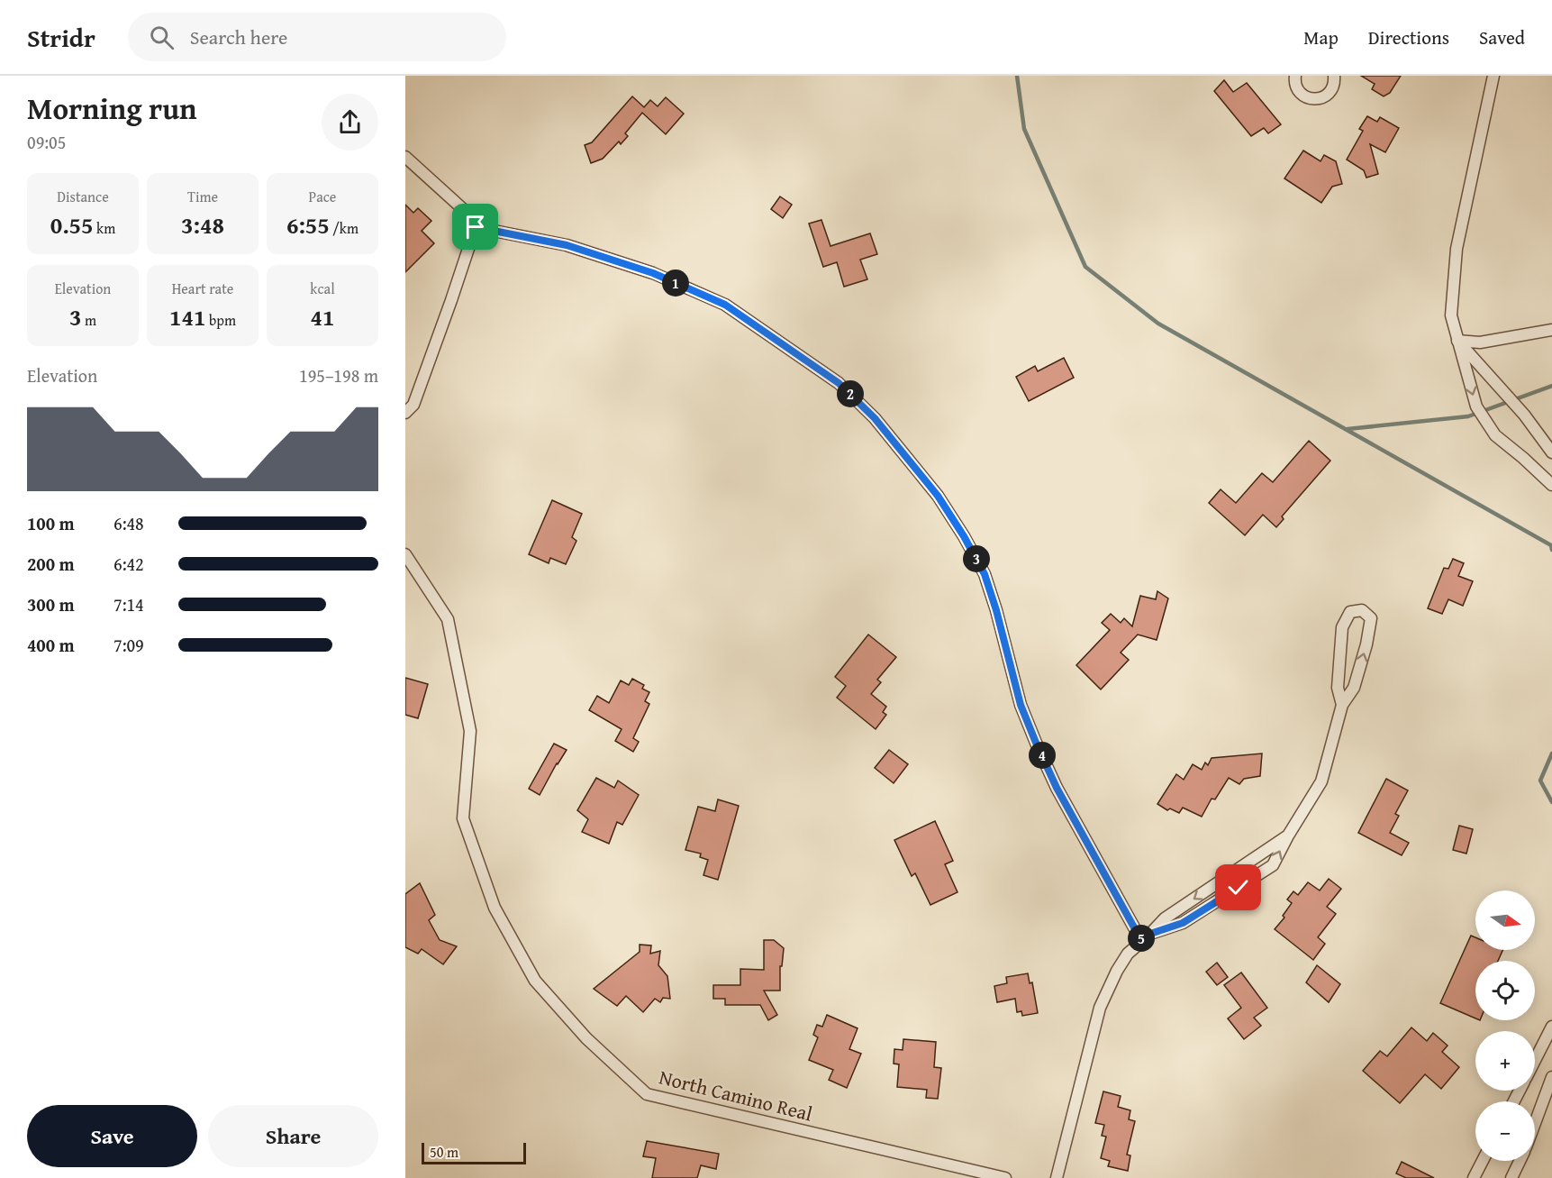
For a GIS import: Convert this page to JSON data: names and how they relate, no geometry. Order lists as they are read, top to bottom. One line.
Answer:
{"streets":{"street":["North Camino Real"]},"scale_bar":"50 m","north":"right","page":{"header":"Stridr","search":"Search here","nav":["Map","Directions","Saved"],"heading":["Morning run","09:05"],"stats":[["Distance","0.55 km"],["Time","3:48"],["Pace","6:55 /km"],["Elevation","3 m"],["Heart rate","141 bpm"],["kcal","41"]],"pins":["1","2","3","4","5"],"chart":["Elevation","195–198 m"],"list":[{"name":"100 m","note":"6:48"},{"name":"200 m","note":"6:42"},{"name":"300 m","note":"7:14"},{"name":"400 m","note":"7:09"}],"map_buttons":["+","−"],"buttons":["Save","Share"],"scale":"50 m"}}
